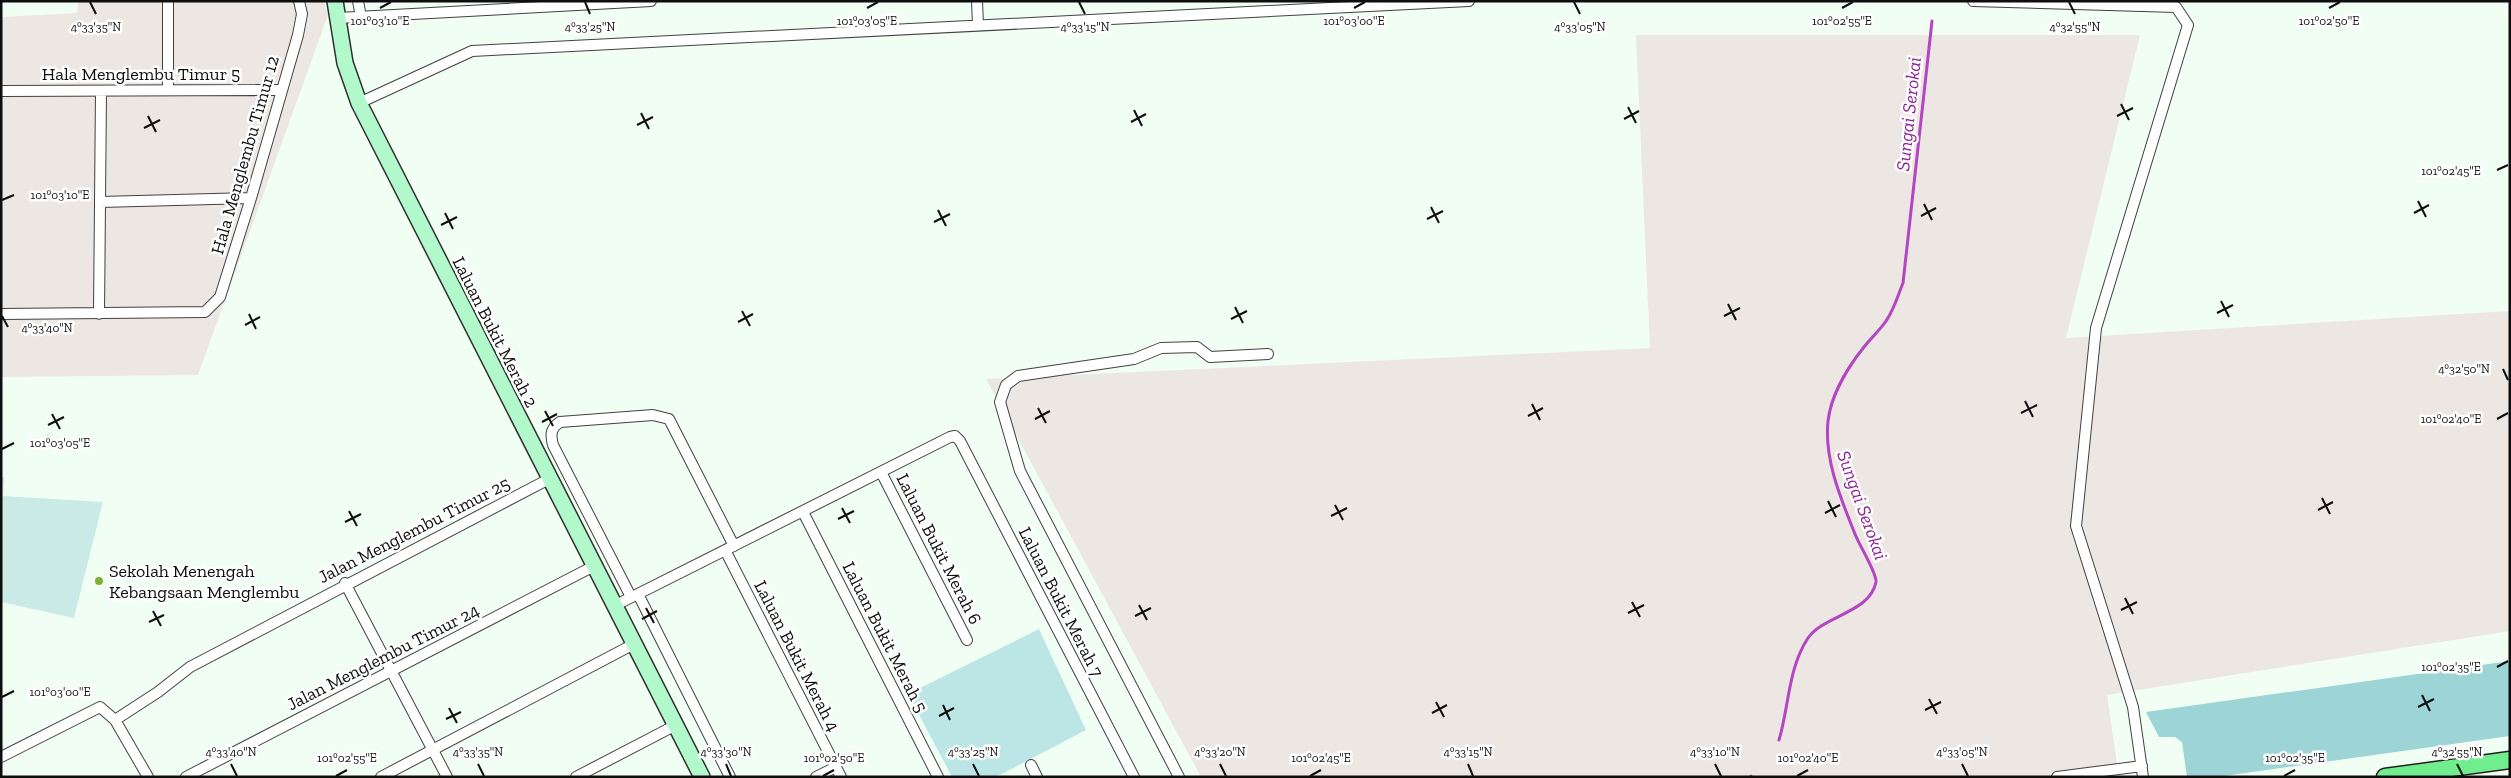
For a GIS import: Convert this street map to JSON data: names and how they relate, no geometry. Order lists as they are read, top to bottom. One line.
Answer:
{"streets":{"street":["Hala Menglembu Timur 5","Hala Menglembu Timur 12","Laluan Bukit Merah 2","Jalan Menglembu Timur 25","Laluan Bukit Merah 6","Laluan Bukit Merah 7","Laluan Bukit Merah 5","Laluan Bukit Merah 4","Jalan Menglembu Timur 24"]},"crossings":[["Hala Menglembu Timur 5","Hala Menglembu Timur 12"],["Laluan Bukit Merah 2","Jalan Menglembu Timur 25"],["Laluan Bukit Merah 2","Jalan Menglembu Timur 24"],["Laluan Bukit Merah 6","Laluan Bukit Merah 7"]],"water":["Sungai Serokai"],"places":["Sekolah Menengah Kebangsaan Menglembu"],"coordinates":["101°03'10\"E","101°03'05\"E","101°03'00\"E","101°02'55\"E","101°02'50\"E","4°33'35\"N","4°33'25\"N","4°33'15\"N","4°33'05\"N","4°32'55\"N","101°02'45\"E","4°33'40\"N","4°32'50\"N","101°02'40\"E","101°02'35\"E","4°33'30\"N","4°33'20\"N","4°33'10\"N"]}
